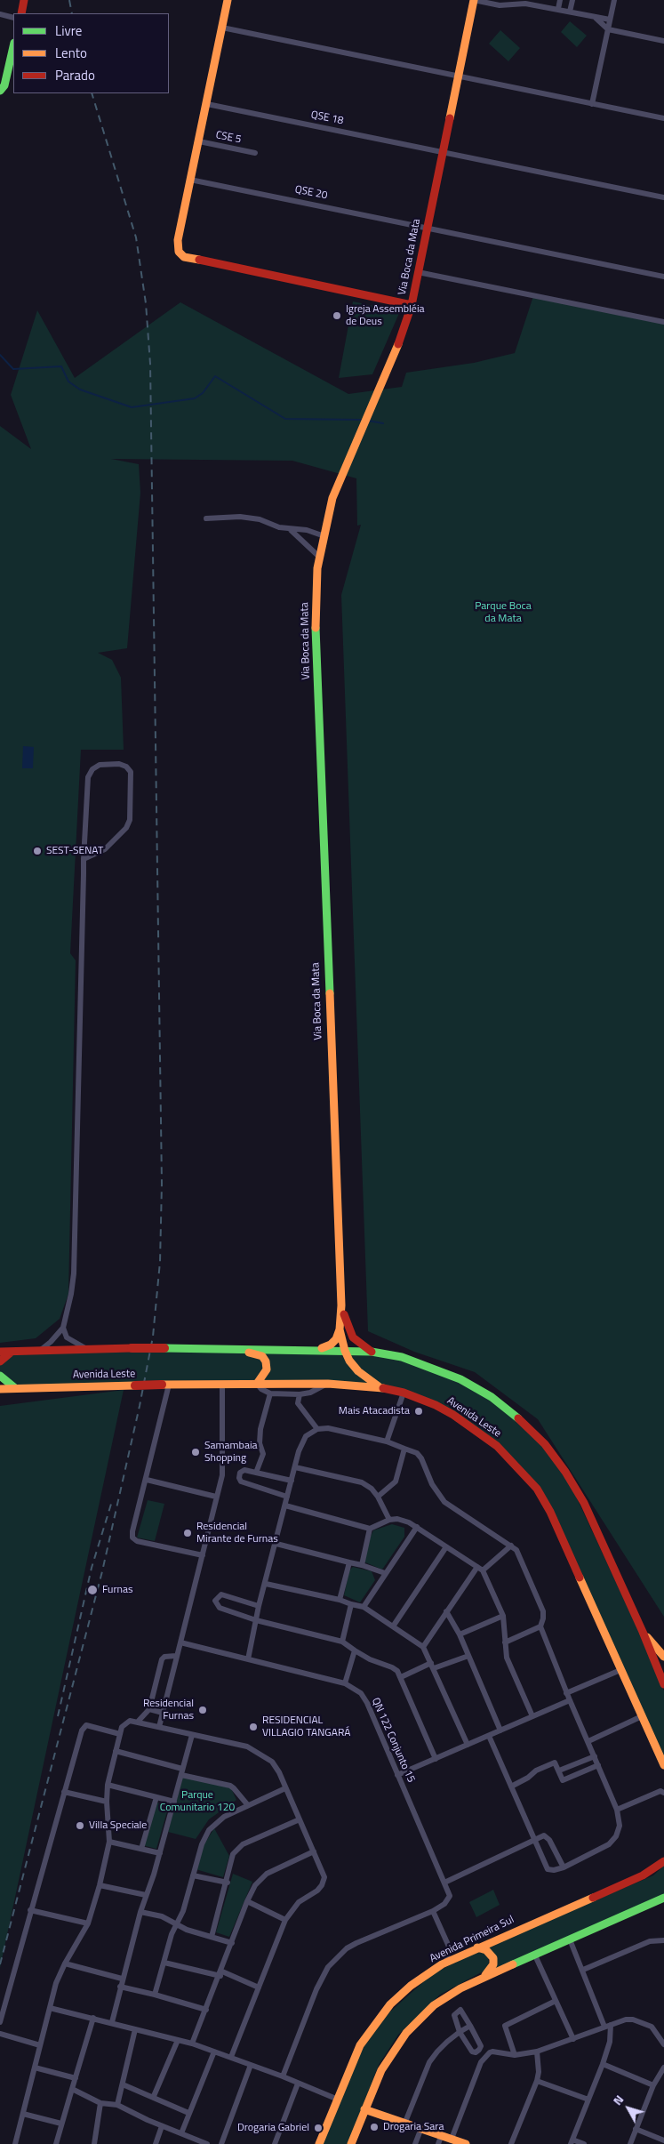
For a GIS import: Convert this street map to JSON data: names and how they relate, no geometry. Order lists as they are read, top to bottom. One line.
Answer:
{"streets":{"main road":["Via Boca da Mata","Avenida Leste","Avenida Primeira Sul"],"street":["QSE 18","CSE 5","QSE 20","QN 122 Conjunto 15"]},"crossings":[["QSE 18","Via Boca da Mata"],["QSE 20","Via Boca da Mata"],["Via Boca da Mata","Avenida Leste"]],"parks":["Parque Boca da Mata","Parque Comunitario 120"],"places":["Igreja Assembléia de Deus","SEST-SENAT","Mais Atacadista","Samambaia Shopping","Residencial Mirante de Furnas","Furnas","Residencial Furnas","RESIDENCIAL VILLAGIO TANGARÁ","Villa Speciale","Drogaria Sara","Drogaria Gabriel"],"legend":["Livre","Lento","Parado"],"north":"top left"}
